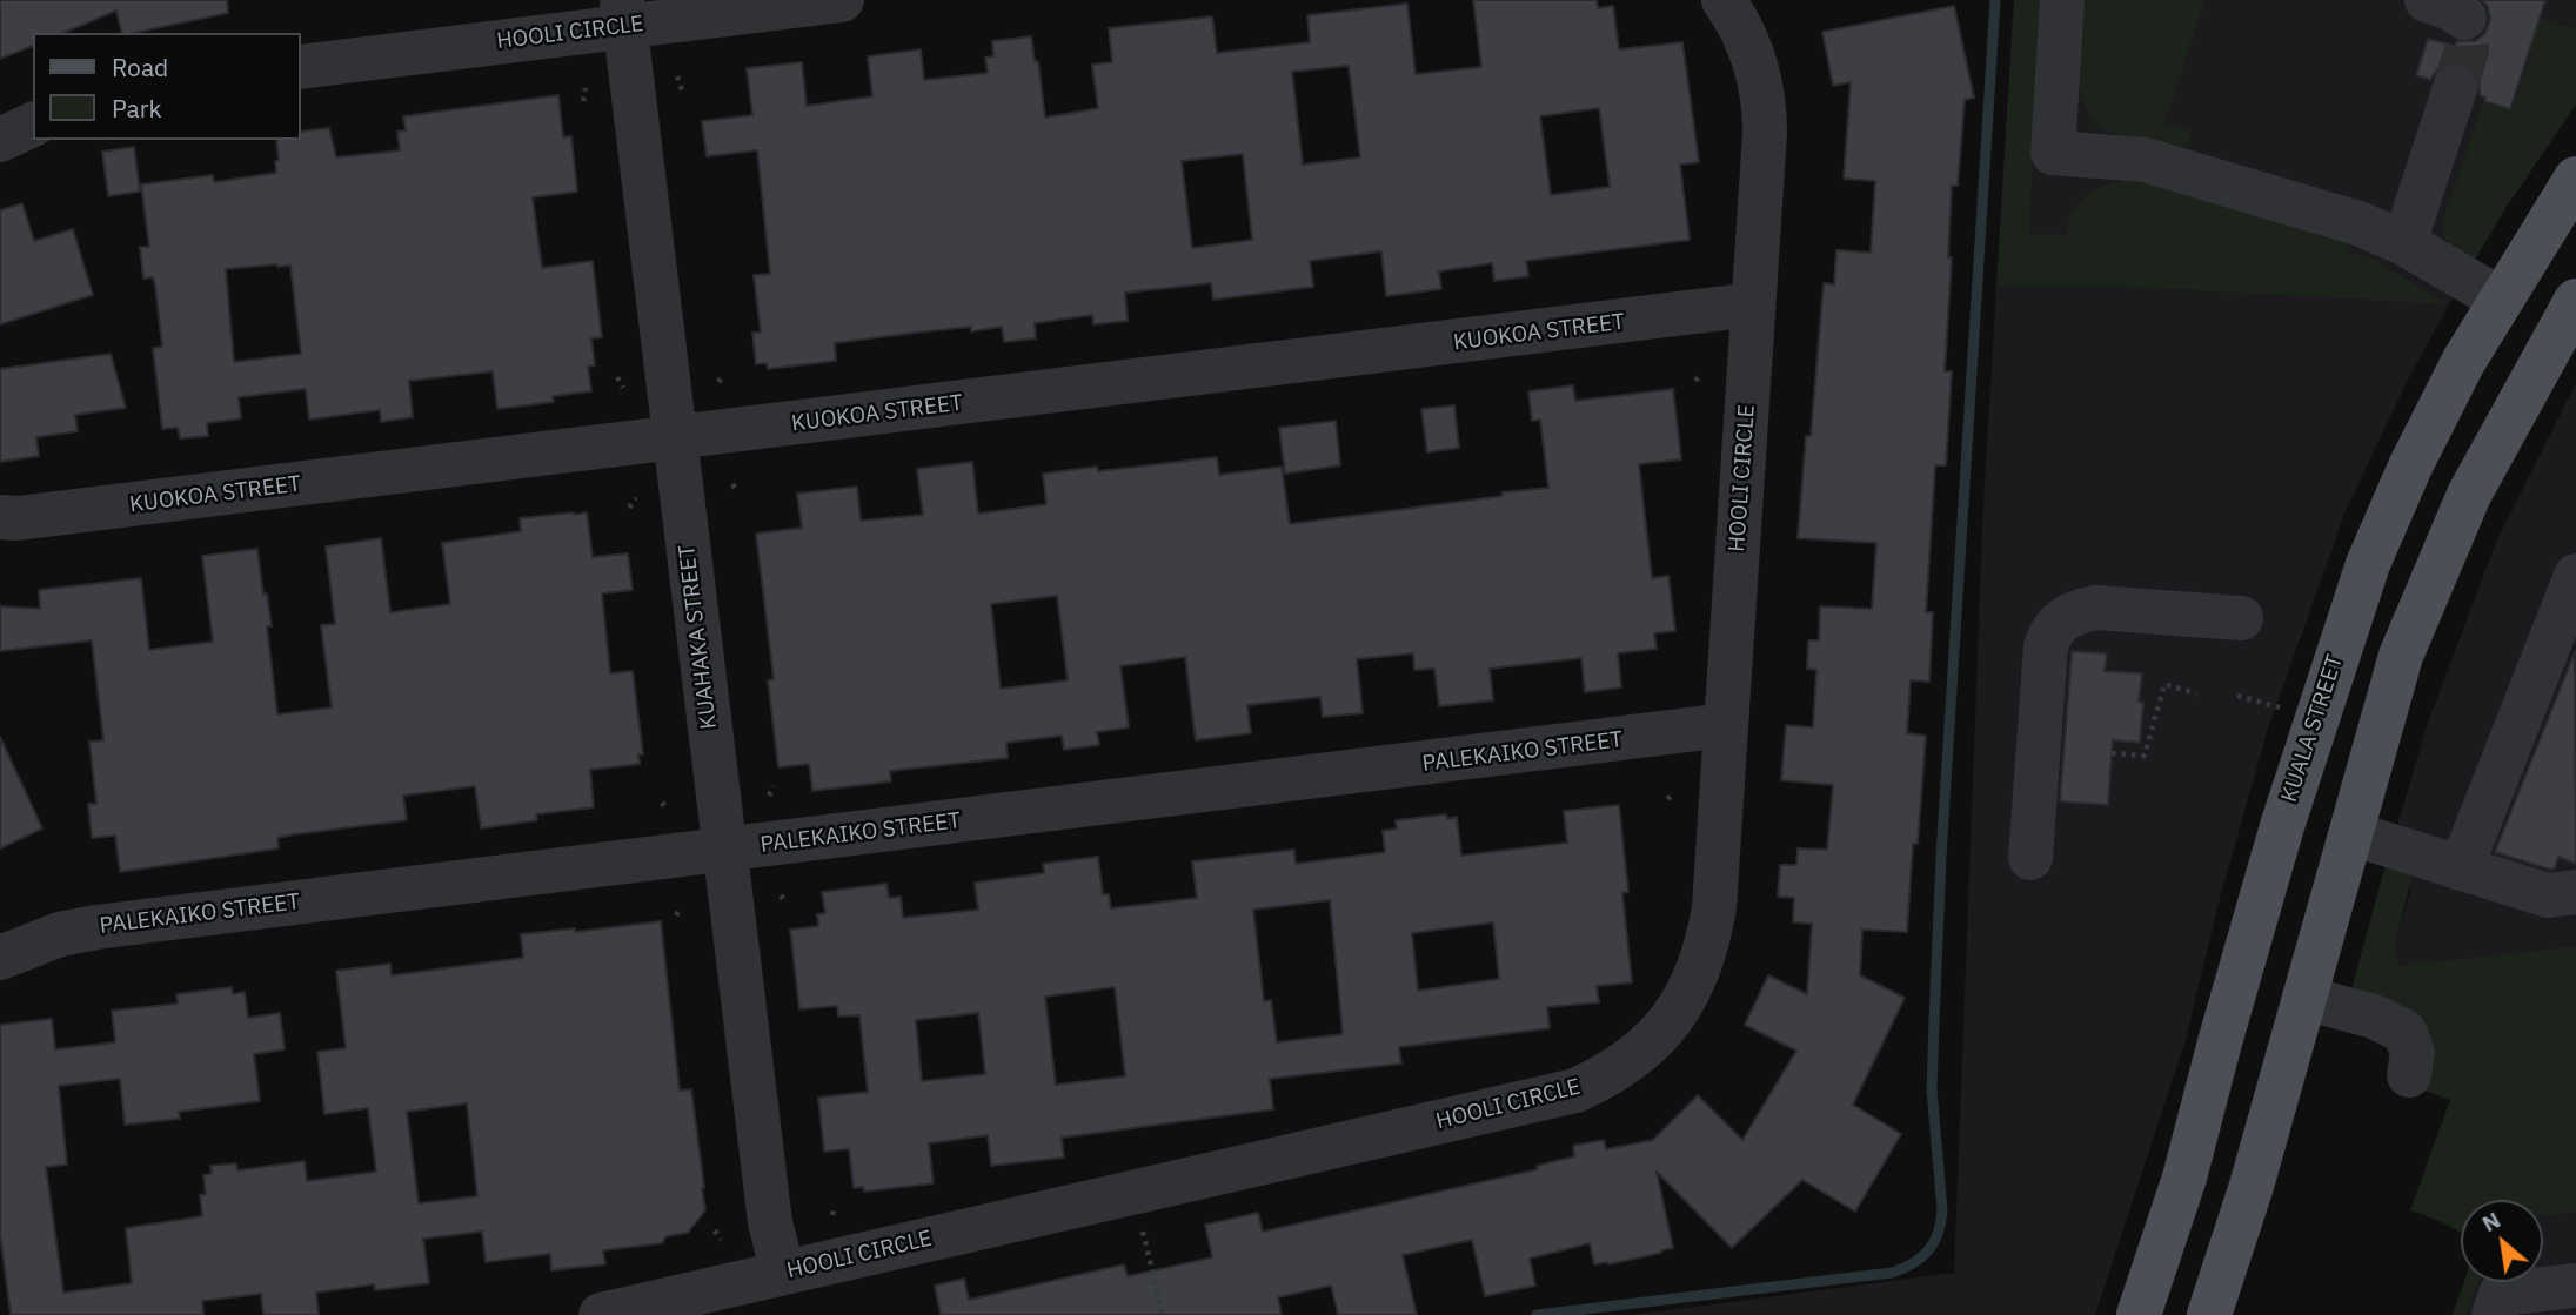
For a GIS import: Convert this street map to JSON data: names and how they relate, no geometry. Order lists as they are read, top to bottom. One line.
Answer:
{"streets":{"main road":["KUALA STREET"],"street":["HOOLI CIRCLE","KUOKOA STREET","KUAHAKA STREET","PALEKAIKO STREET"]},"crossings":[["HOOLI CIRCLE","KUOKOA STREET"],["HOOLI CIRCLE","KUAHAKA STREET"],["HOOLI CIRCLE","PALEKAIKO STREET"],["KUOKOA STREET","KUAHAKA STREET"],["KUAHAKA STREET","PALEKAIKO STREET"]],"legend":["Road","Park"],"north":"top left"}
